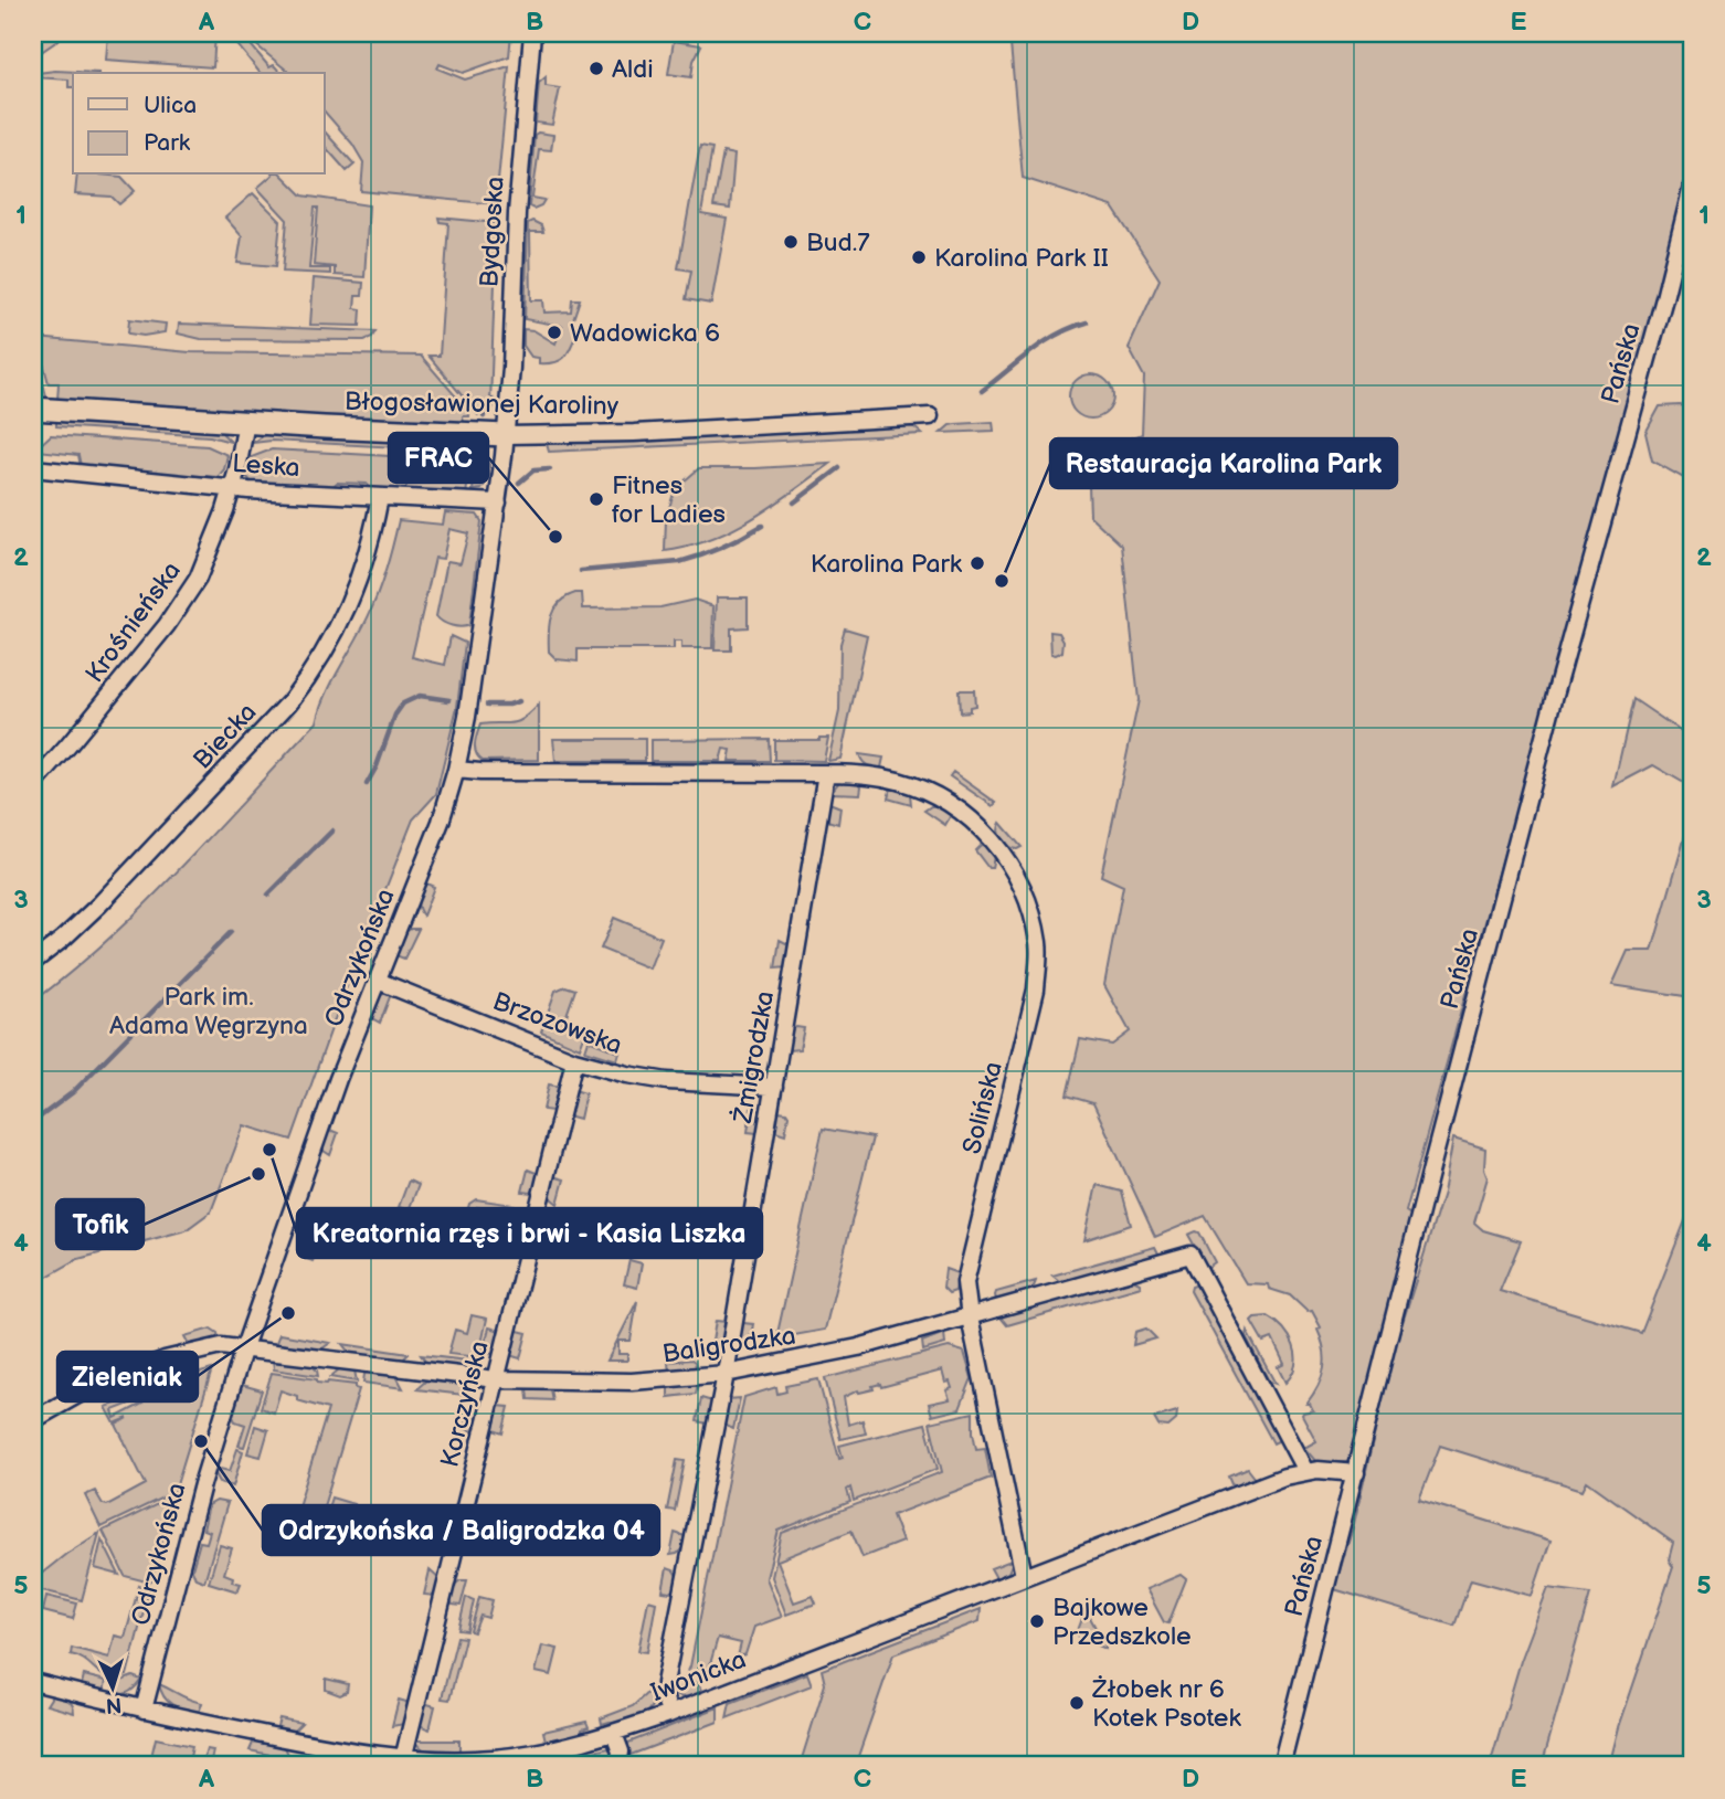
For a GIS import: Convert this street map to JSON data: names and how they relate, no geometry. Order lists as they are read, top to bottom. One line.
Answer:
{"streets":{"street":["Bydgoska","Pańska","Błogosławionej Karoliny","Leska","Krośnieńska","Biecka","Odrzykońska","Brzozowska","Żmigrodzka","Solińska","Baligrodzka","Korczyńska","Iwonicka"]},"crossings":[["Bydgoska","Błogosławionej Karoliny"],["Bydgoska","Odrzykońska"],["Pańska","Iwonicka"],["Błogosławionej Karoliny","Krośnieńska"],["Błogosławionej Karoliny","Odrzykońska"],["Leska","Krośnieńska"],["Leska","Biecka"],["Leska","Odrzykońska"],["Odrzykońska","Brzozowska"],["Odrzykońska","Baligrodzka"],["Odrzykońska","Iwonicka"],["Brzozowska","Żmigrodzka"],["Brzozowska","Korczyńska"],["Żmigrodzka","Solińska"],["Żmigrodzka","Baligrodzka"],["Żmigrodzka","Iwonicka"],["Solińska","Baligrodzka"],["Solińska","Iwonicka"],["Baligrodzka","Korczyńska"],["Baligrodzka","Iwonicka"],["Korczyńska","Iwonicka"]],"parks":["Park im. Adama Węgrzyna"],"places":["Aldi","Bud.7","Karolina Park II","Wadowicka 6","Fitnes for Ladies","FRAC","Karolina Park","Restauracja Karolina Park","Kreatornia rzęs i brwi - Kasia Liszka","Tofik","Zieleniak","Odrzykońska / Baligrodzka 04","Bajkowe Przedszkole","Żłobek nr 6 Kotek Psotek"],"legend":["Ulica","Park"],"north":"bottom","grid":{"columns":["A","B","C","D","E"],"rows":["1","2","3","4","5"]}}
